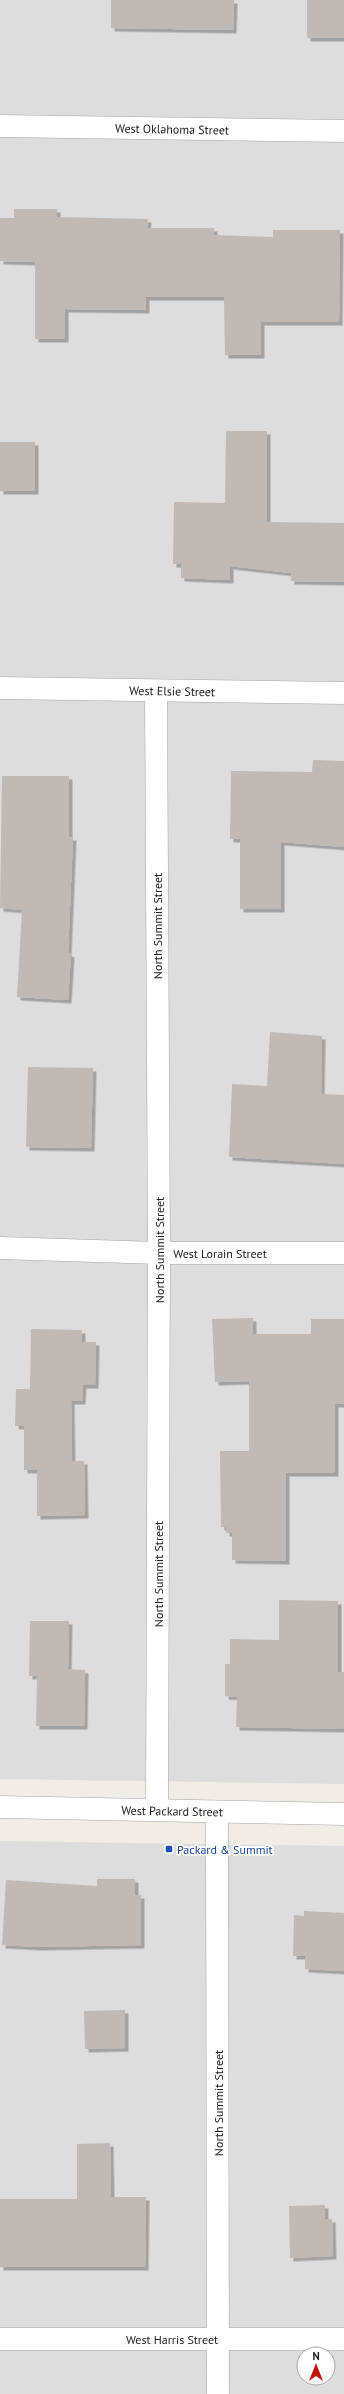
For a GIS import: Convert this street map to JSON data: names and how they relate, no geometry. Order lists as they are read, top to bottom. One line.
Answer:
{"streets":{"street":["West Oklahoma Street","West Elsie Street","North Summit Street","West Lorain Street","West Packard Street","West Harris Street"]},"crossings":[["West Elsie Street","North Summit Street"],["North Summit Street","West Lorain Street"],["North Summit Street","West Packard Street"],["North Summit Street","West Harris Street"]],"places":{"transit":["Packard & Summit"]},"north":"top"}
